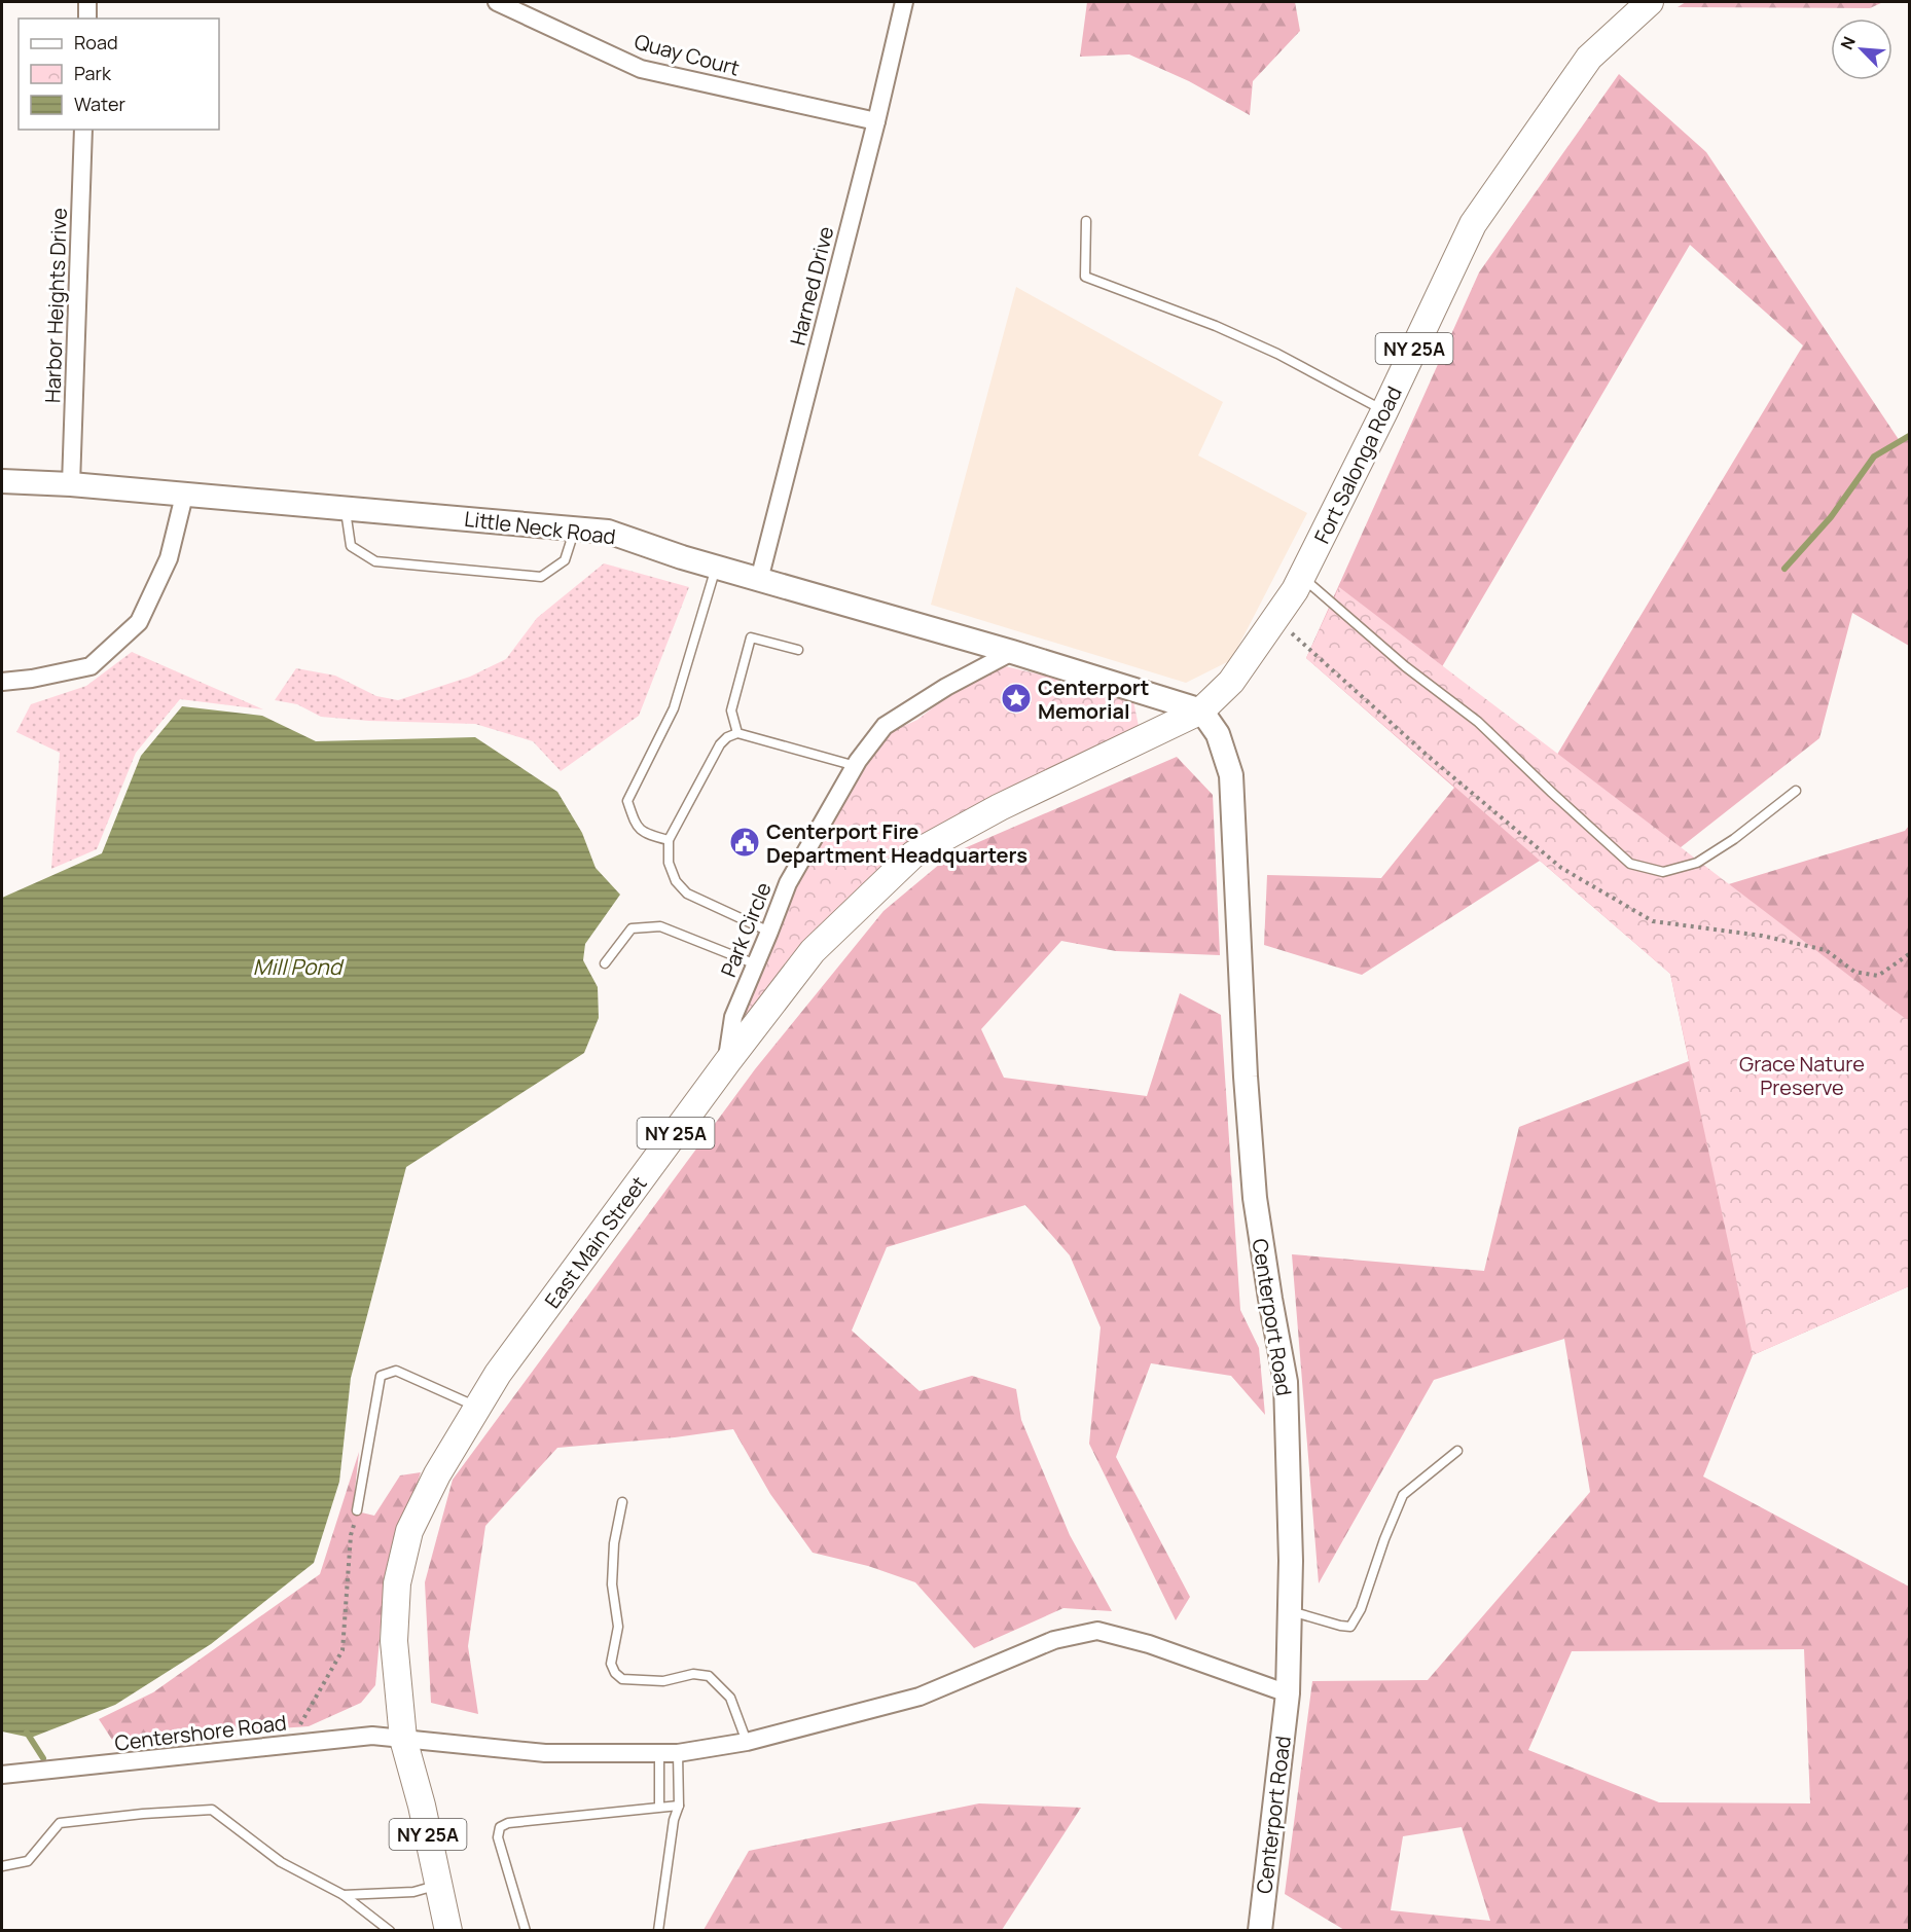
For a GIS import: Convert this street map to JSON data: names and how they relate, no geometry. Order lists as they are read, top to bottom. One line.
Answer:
{"streets":{"main road":["NY 25A","Fort Salonga Road","East Main Street"],"street":["Quay Court","Harned Drive","Harbor Heights Drive","Little Neck Road","Park Circle","Centerport Road","Centershore Road"]},"crossings":[["Quay Court","Harned Drive"],["Harned Drive","Little Neck Road"],["Harbor Heights Drive","Little Neck Road"],["Fort Salonga Road","Little Neck Road"],["Fort Salonga Road","East Main Street"],["Fort Salonga Road","Centerport Road"],["Little Neck Road","Park Circle"],["Little Neck Road","East Main Street"],["Little Neck Road","Centerport Road"],["Park Circle","East Main Street"],["East Main Street","Centerport Road"],["East Main Street","Centershore Road"],["Centerport Road","Centershore Road"]],"water":["Mill Pond"],"parks":["Grace Nature Preserve"],"places":{"place":["Centerport Memorial"],"public building":["Centerport Fire Department Headquarters"]},"legend":["Road","Park","Water"],"north":"top left"}
